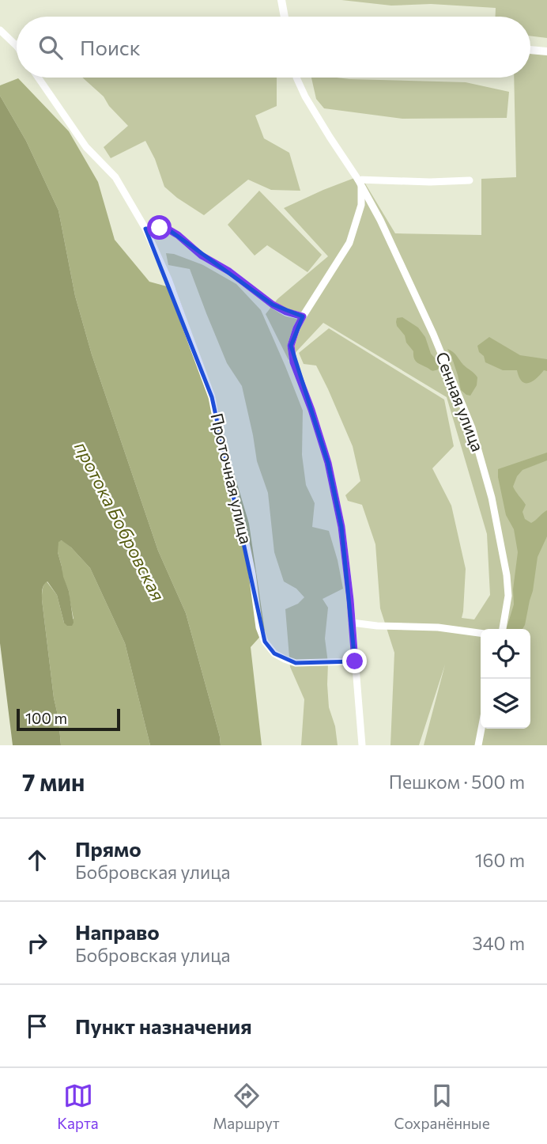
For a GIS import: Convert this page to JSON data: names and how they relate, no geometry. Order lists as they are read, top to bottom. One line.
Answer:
{"streets":{"street":["Сенная улица","Проточная улица"]},"water":["протока Бобровская"],"scale_bar":"100 m","page":{"search":"Поиск","scale":"100 m","heading":["7 мин","Пешком · 500 m"],"list":[["Прямо","Бобровская улица","160 m"],["Направо","Бобровская улица","340 m"],"Пункт назначения"],"nav":["Карта","Маршрут","Сохранённые"]}}
